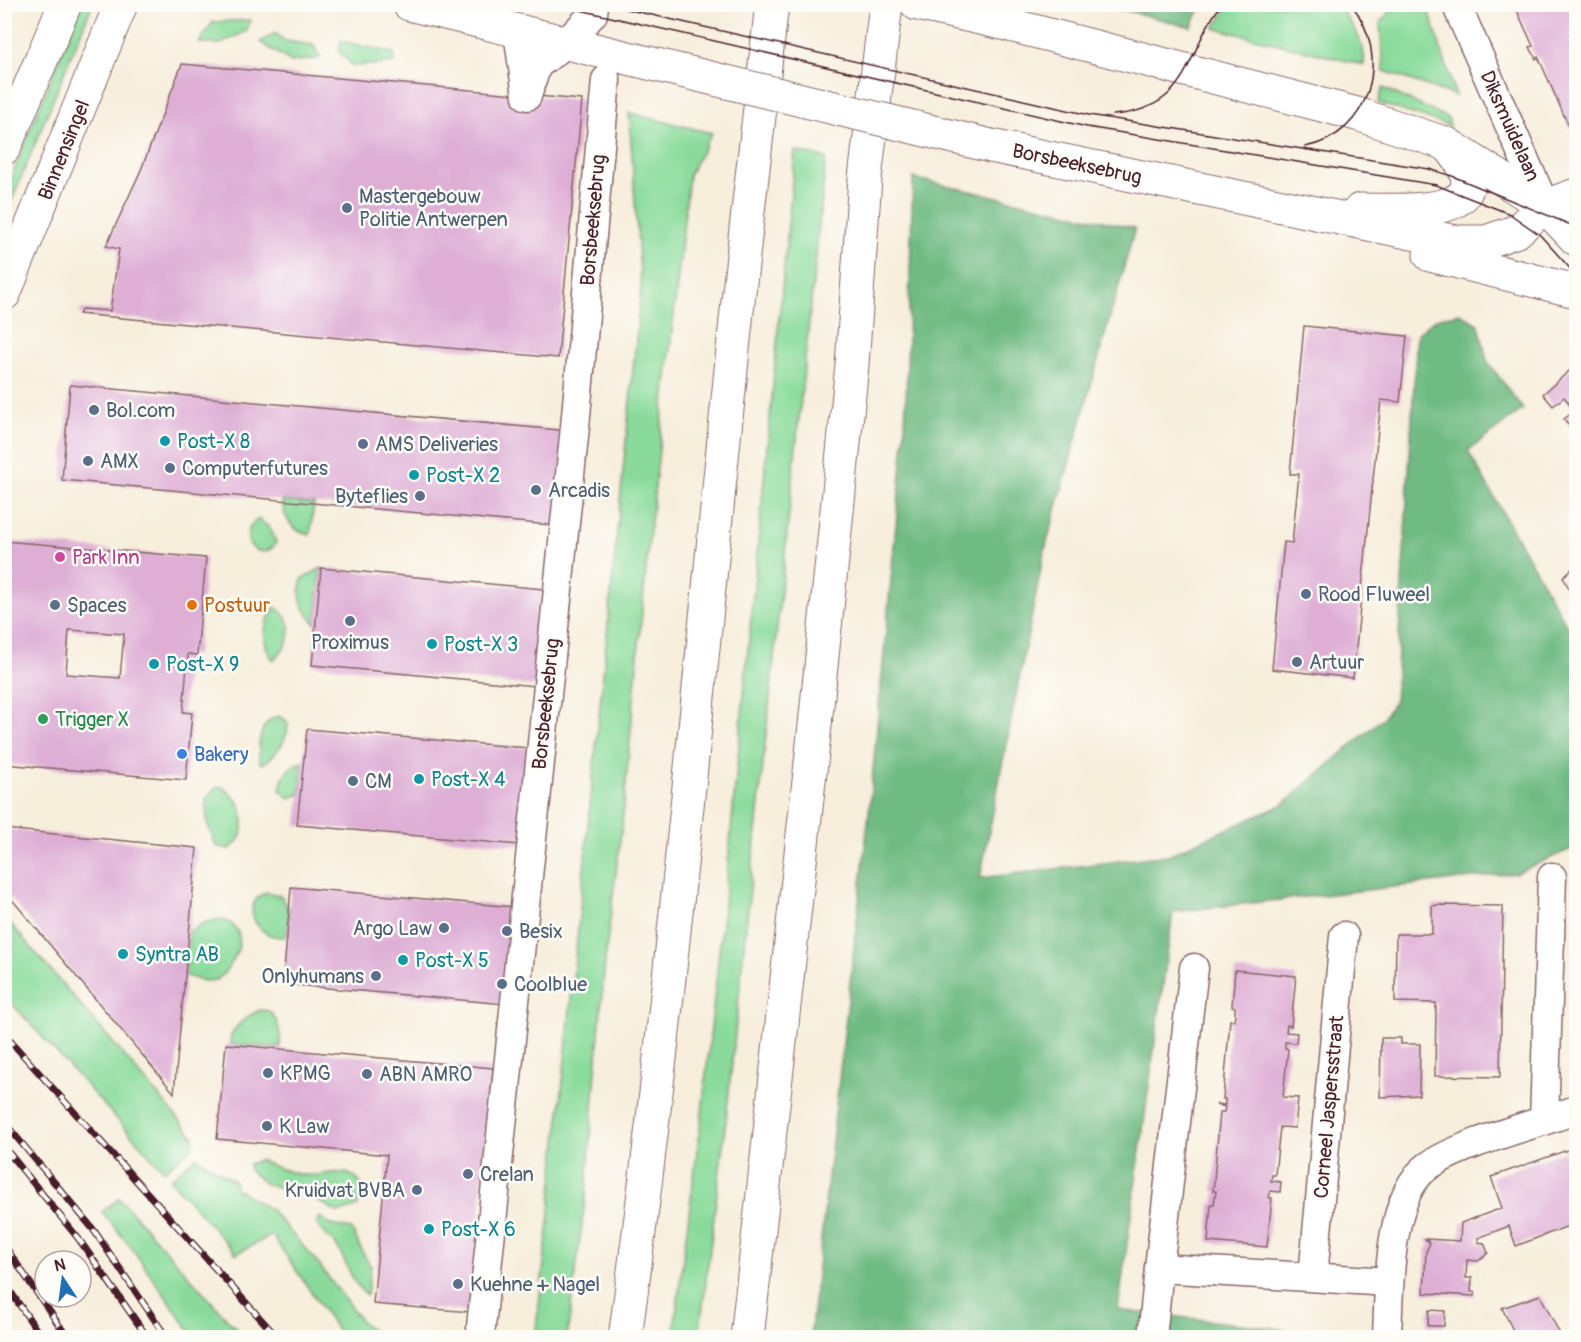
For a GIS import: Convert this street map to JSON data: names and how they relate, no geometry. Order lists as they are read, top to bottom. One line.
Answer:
{"streets":{"main road":["Diksmuidelaan","Binnensingel","Borsbeeksebrug"],"street":["Corneel Jaspersstraat"]},"crossings":[["Diksmuidelaan","Borsbeeksebrug"]],"places":["Mastergebouw Politie Antwerpen","Bol.com","Post-X 8","AMS Deliveries","AMX","Computerfutures","Post-X 2","Arcadis","Byteflies","Park Inn","Rood Fluweel","Spaces","Postuur","Proximus","Post-X 3","Artuur","Post-X 9","Trigger X","Bakery","Post-X 4","CM","Argo Law","Besix","Syntra AB","Post-X 5","Onlyhumans","Coolblue","KPMG","ABN AMRO","K Law","Crelan","Kruidvat BVBA","Post-X 6","Kuehne + Nagel"],"north":"top"}
